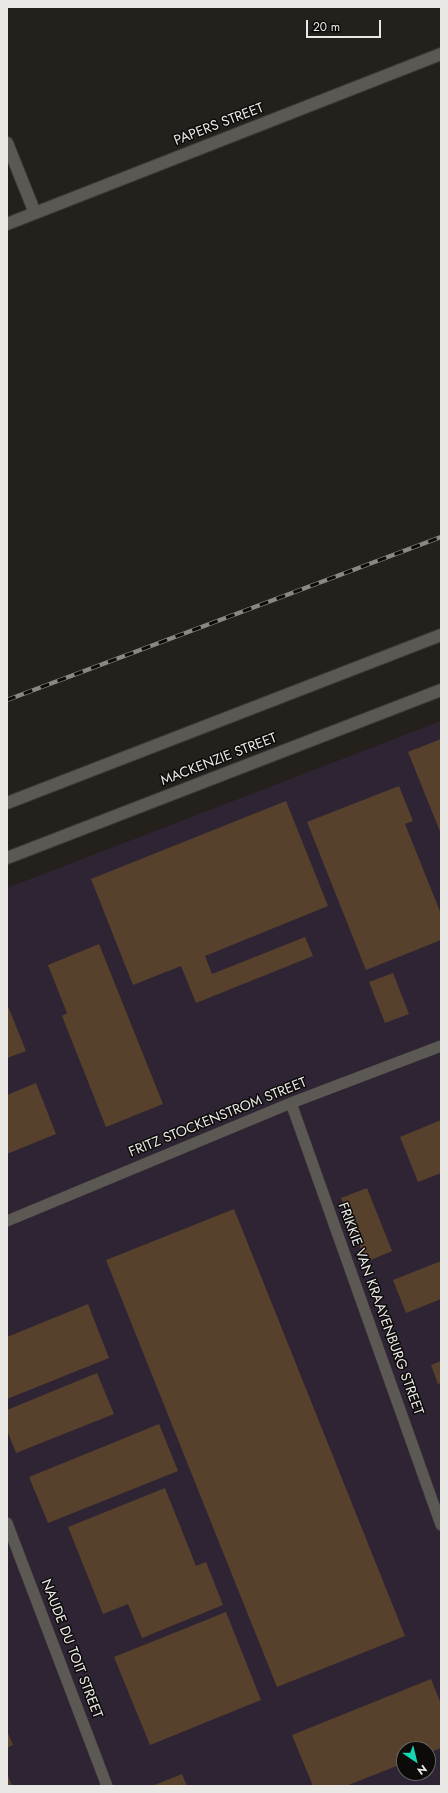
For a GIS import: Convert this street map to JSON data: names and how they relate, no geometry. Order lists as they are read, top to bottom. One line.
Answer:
{"streets":{"street":["PAPERS STREET","MACKENZIE STREET"],"lane":["FRITZ STOCKENSTROM STREET","FRIKKIE VAN KRAAYENBURG STREET","NAUDE DU TOIT STREET"]},"crossings":[["FRITZ STOCKENSTROM STREET","FRIKKIE VAN KRAAYENBURG STREET"]],"scale_bar":"20 m","north":"bottom right"}
